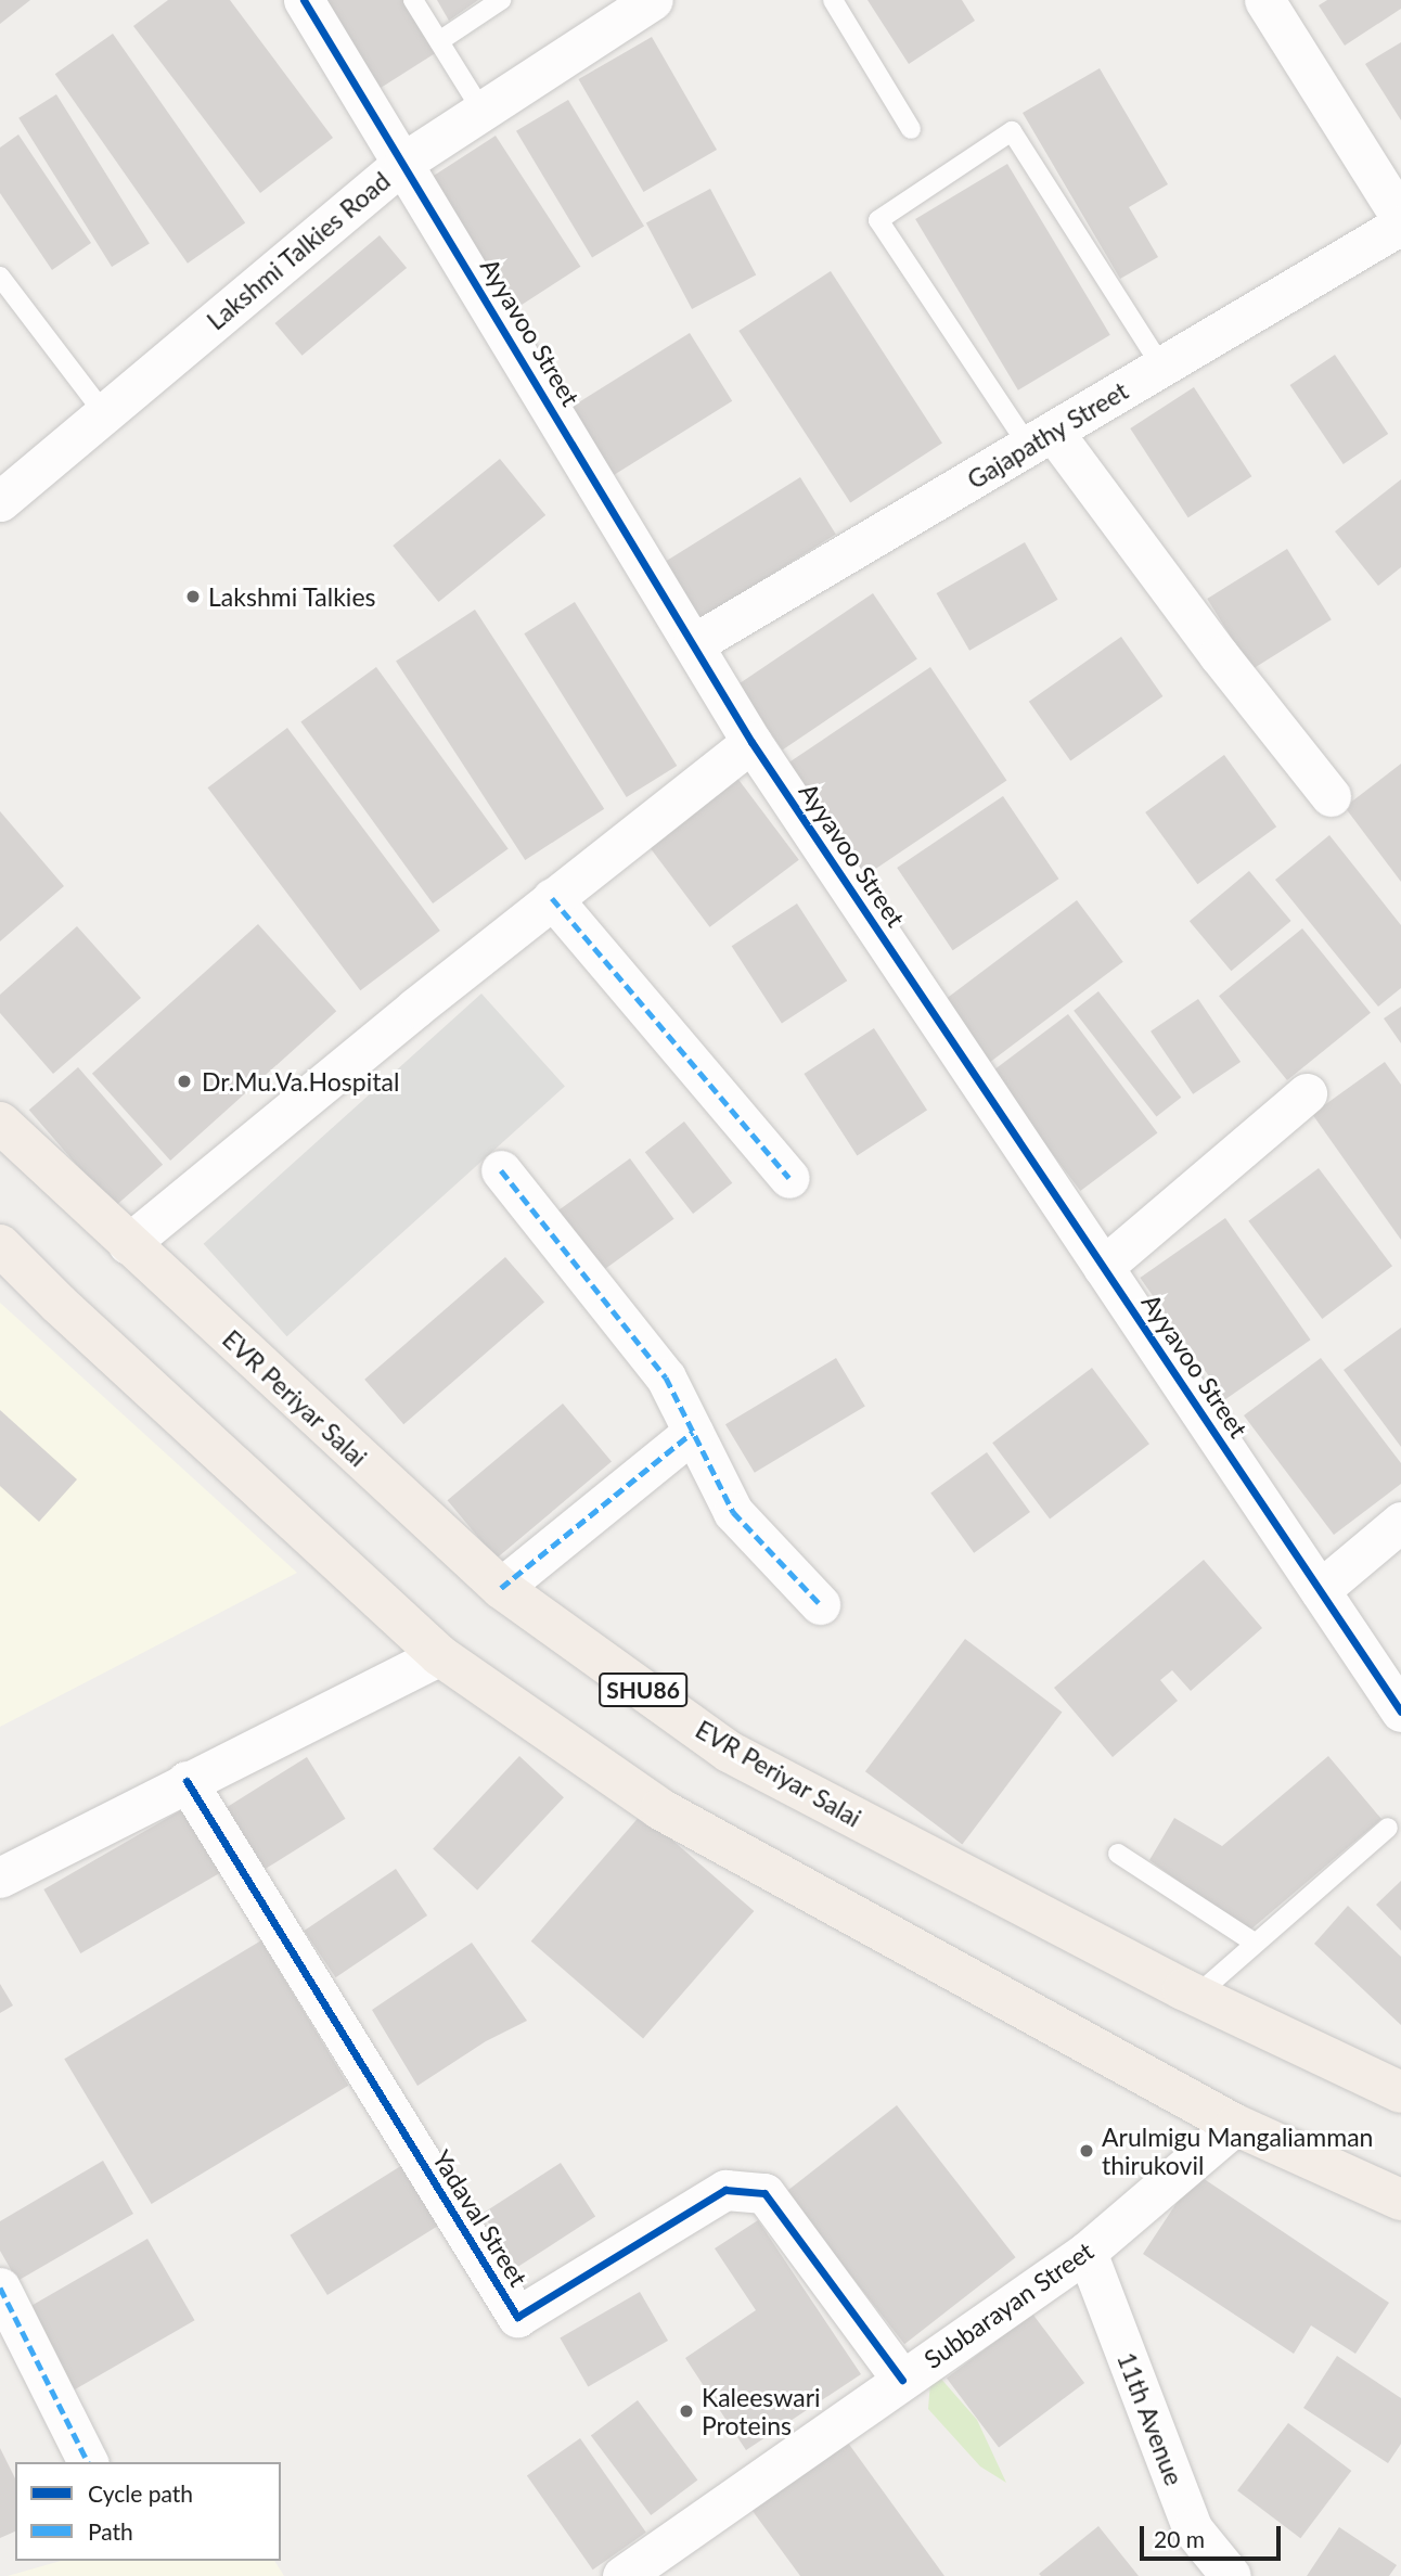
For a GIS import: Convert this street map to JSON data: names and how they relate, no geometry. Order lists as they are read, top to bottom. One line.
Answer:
{"streets":{"main road":["EVR Periyar Salai","SHU86"],"street":["Lakshmi Talkies Road","Ayyavoo Street","Gajapathy Street","Yadaval Street","Subbarayan Street","11th Avenue"]},"crossings":[["Lakshmi Talkies Road","Ayyavoo Street"],["Ayyavoo Street","Gajapathy Street"],["Yadaval Street","Subbarayan Street"],["Subbarayan Street","11th Avenue"]],"places":["Lakshmi Talkies","Dr.Mu.Va.Hospital","Arulmigu Mangaliamman thirukovil","Kaleeswari Proteins"],"legend":["Cycle path","Path"],"scale_bar":"20 m"}
